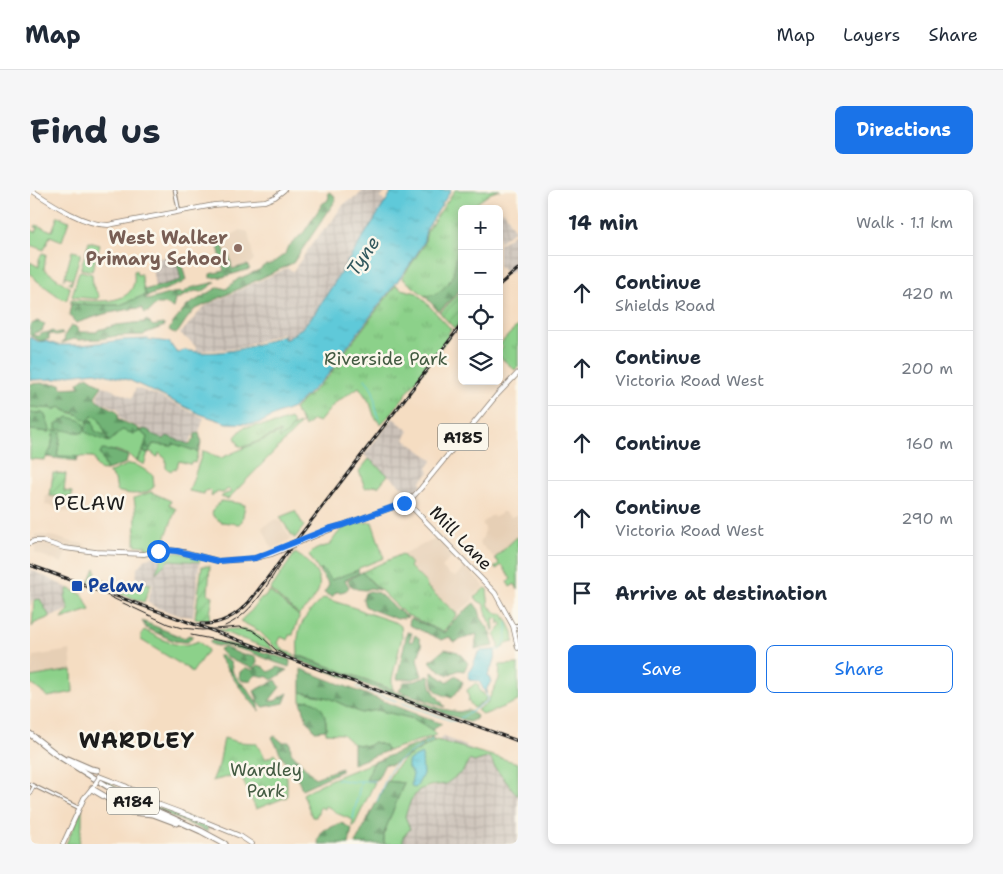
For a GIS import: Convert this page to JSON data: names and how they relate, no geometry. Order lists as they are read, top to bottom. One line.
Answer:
{"streets":{"highway":["A184"],"main road":["A185","Mill Lane"]},"crossings":[["A185","Mill Lane"]],"districts":["PELAW","WARDLEY"],"water":["Tyne"],"parks":["Riverside Park","Wardley Park"],"places":{"other":["West Walker Primary School"],"transit":["Pelaw"]},"page":{"header":"Map","nav":["Map","Layers","Share"],"buttons":["Directions",["Save","Share"]],"title":"Find us","heading":["14 min","Walk · 1.1 km"],"map_buttons":["+","−"],"list":[["Continue","Shields Road","420 m"],["Continue","Victoria Road West","200 m"],["Continue","160 m"],["Continue","Victoria Road West","290 m"],"Arrive at destination"]}}
